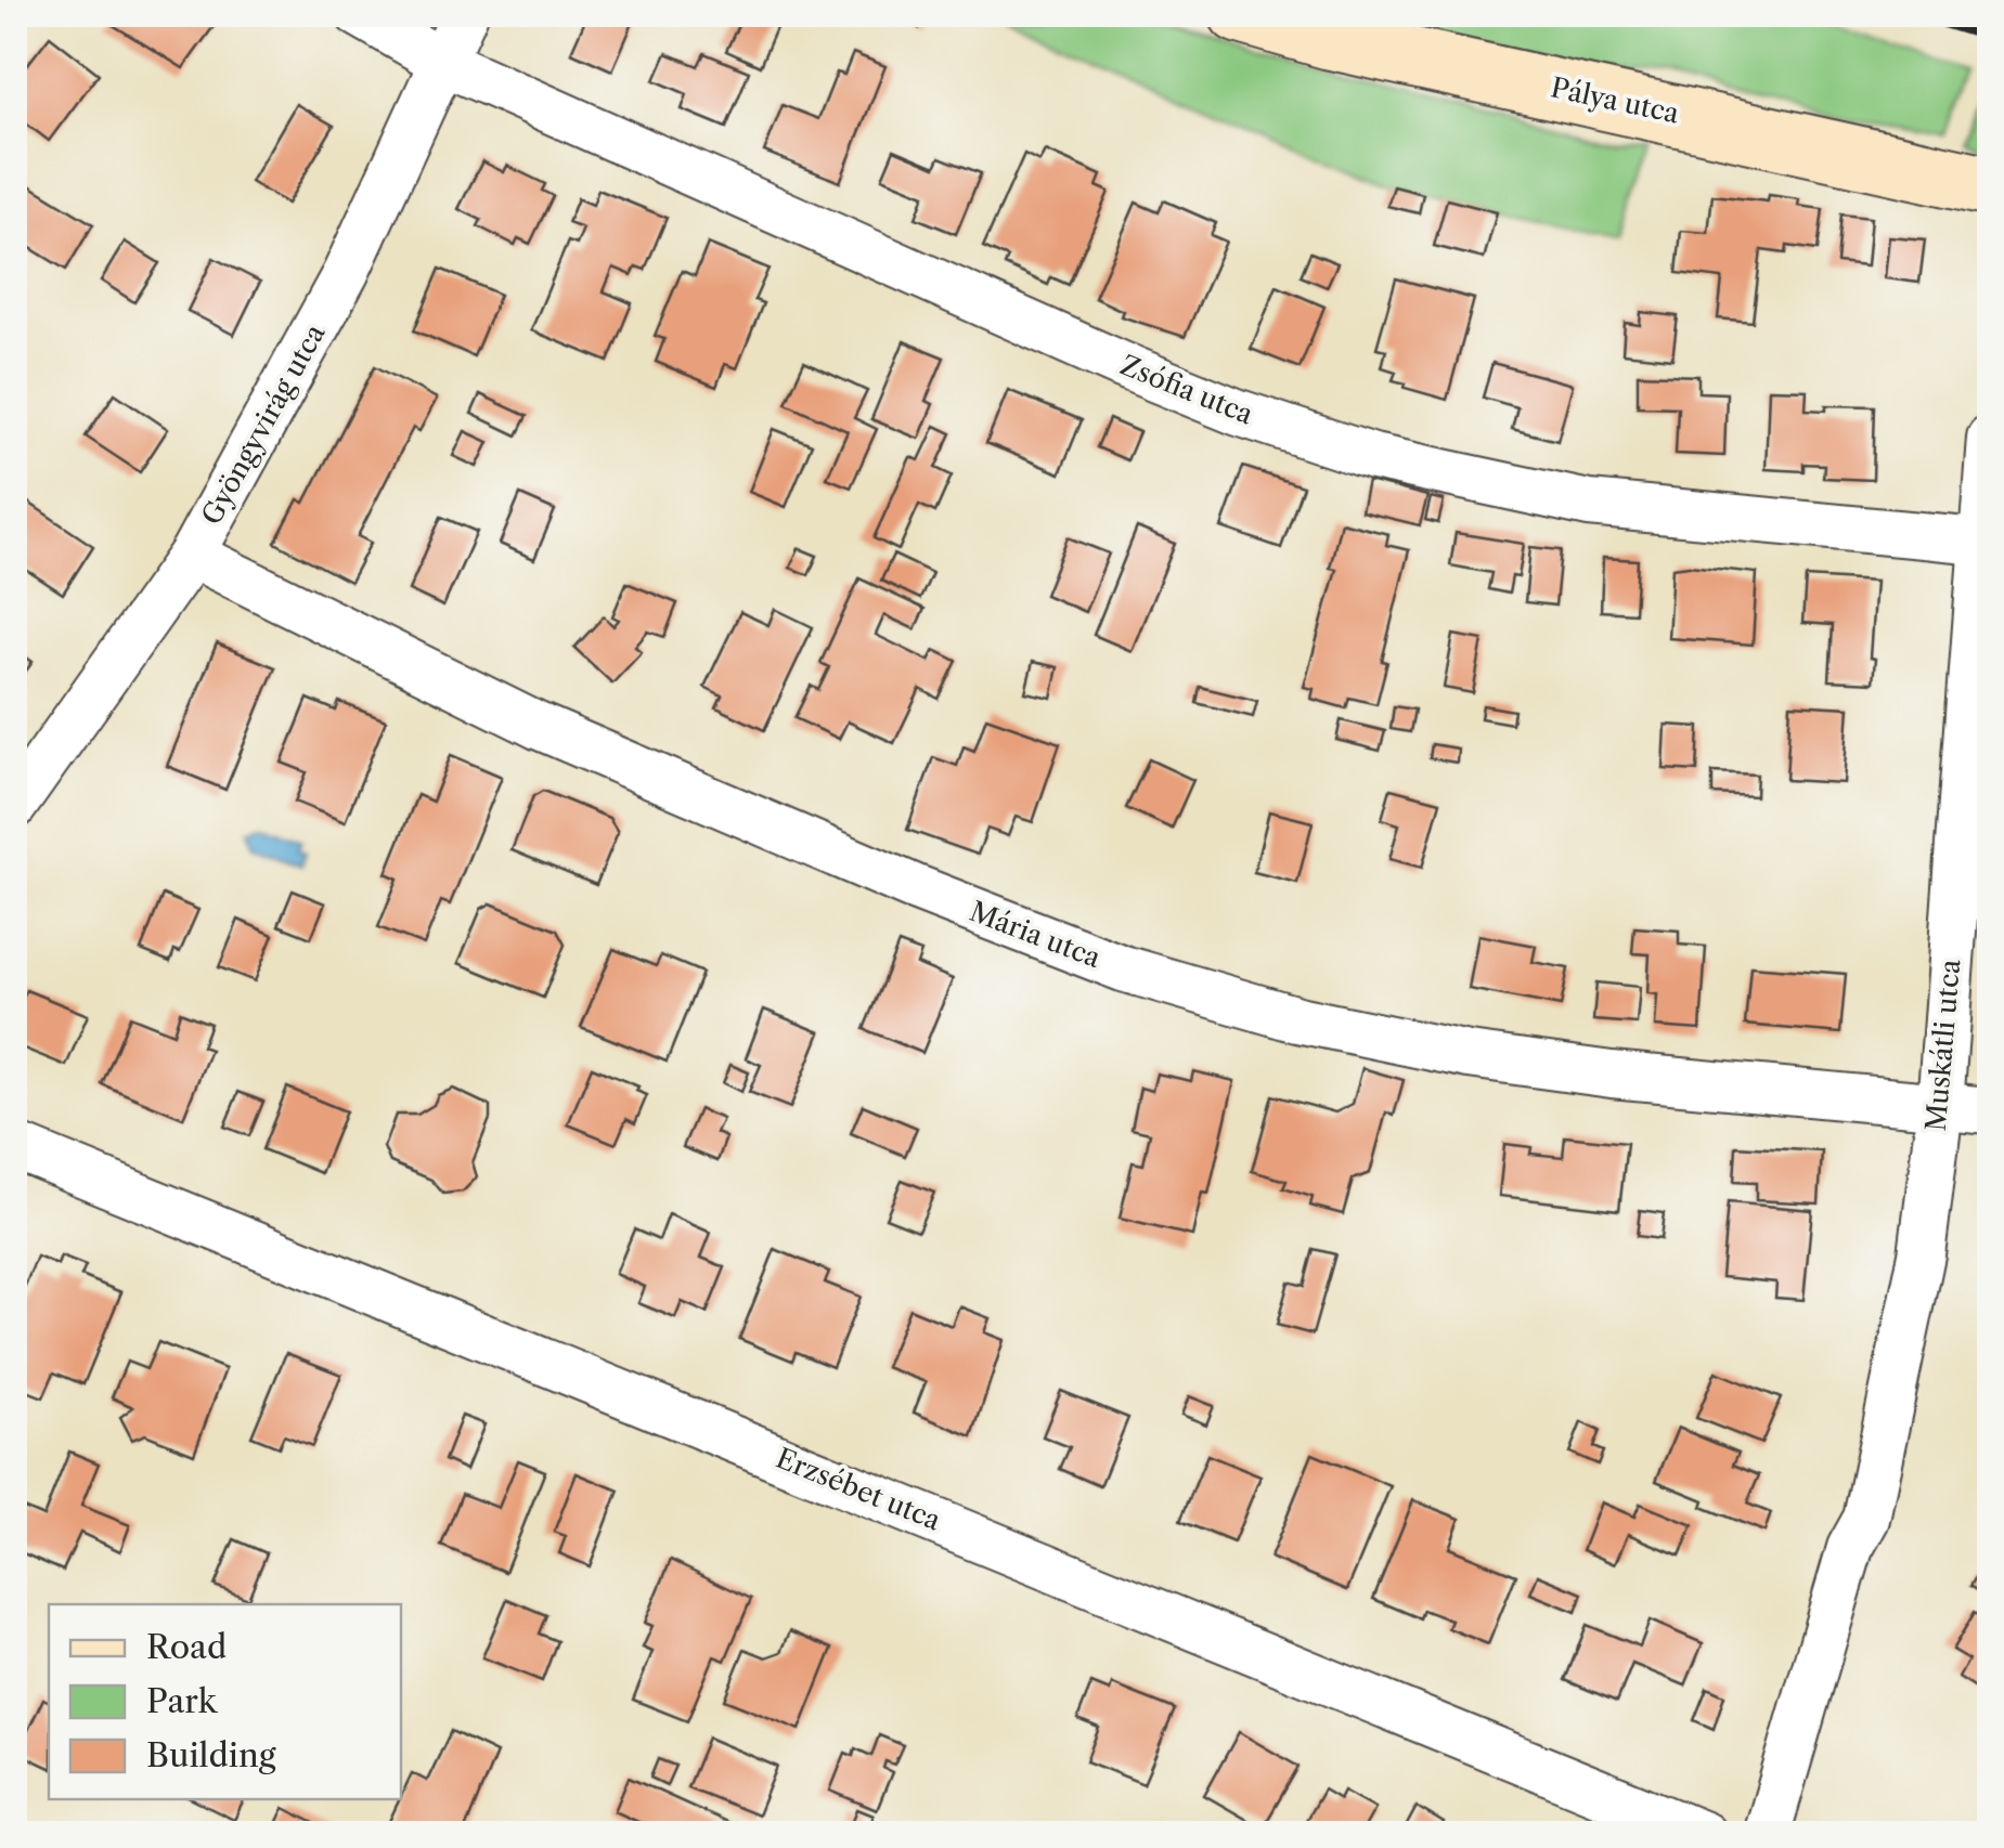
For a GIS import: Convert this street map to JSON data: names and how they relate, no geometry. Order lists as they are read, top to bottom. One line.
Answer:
{"streets":{"street":["Pálya utca","Zsófia utca","Gyöngyvirág utca","Mária utca","Muskátli utca","Erzsébet utca"]},"crossings":[["Zsófia utca","Gyöngyvirág utca"],["Zsófia utca","Muskátli utca"],["Gyöngyvirág utca","Mária utca"],["Mária utca","Muskátli utca"]],"legend":["Road","Park","Building"]}
